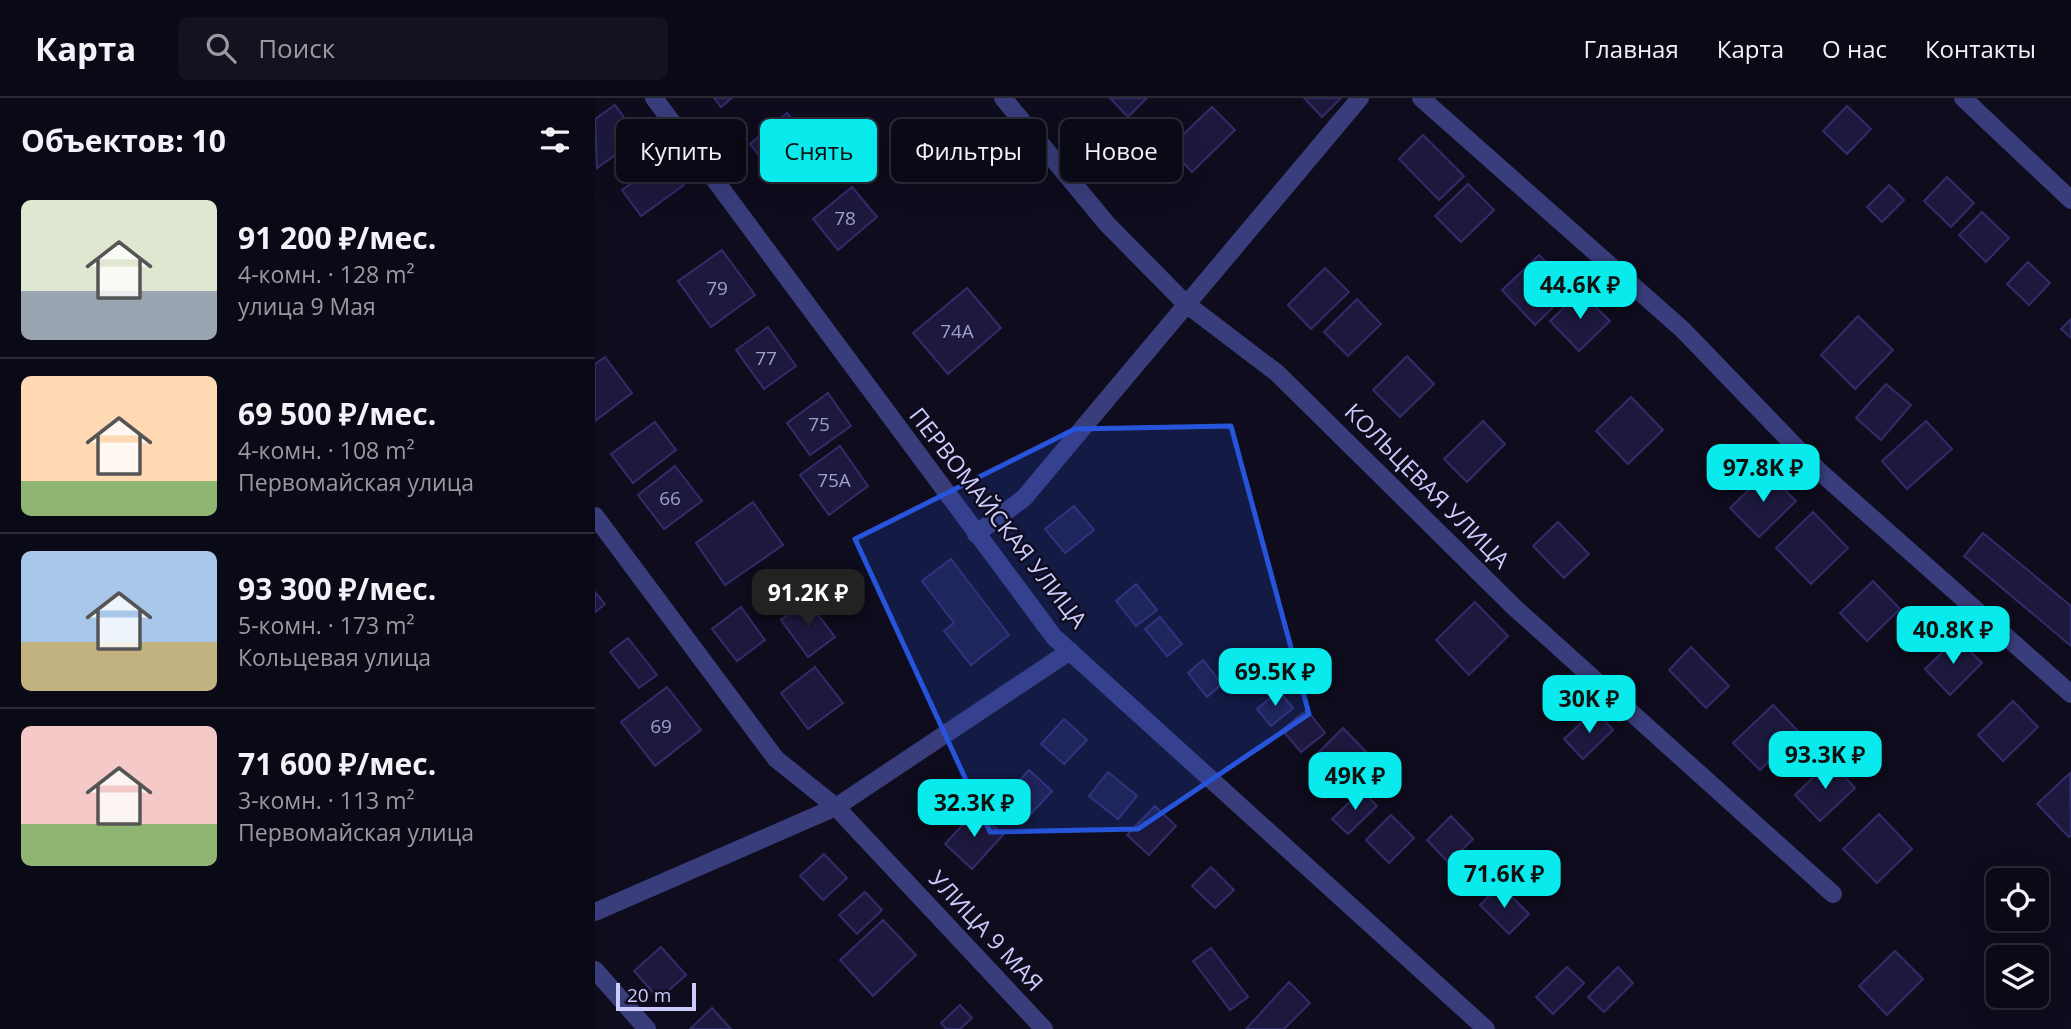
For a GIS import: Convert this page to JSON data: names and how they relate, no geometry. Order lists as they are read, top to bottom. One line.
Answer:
{"streets":{"street":["КОЛЬЦЕВАЯ УЛИЦА","ПЕРВОМАЙСКАЯ УЛИЦА","УЛИЦА 9 МАЯ"]},"house_numbers":["78","79","74А","77","75","75А","66","69"],"scale_bar":"20 m","page":{"header":"Карта","search":"Поиск","nav":["Главная","Карта","О нас","Контакты"],"heading":"Объектов: 10","chip":["Купить","Снять","Фильтры","Новое"],"list":[{"name":"91 200 ₽/мес.","note":"4-комн. · 128 m² · улица 9 Мая"},{"name":"69 500 ₽/мес.","note":"4-комн. · 108 m² · Первомайская улица"},{"name":"93 300 ₽/мес.","note":"5-комн. · 173 m² · Кольцевая улица"},{"name":"71 600 ₽/мес.","note":"3-комн. · 113 m² · Первомайская улица"}],"price":["44.6K ₽","97.8K ₽","91.2K ₽","40.8K ₽","69.5K ₽","30K ₽","93.3K ₽","49K ₽","32.3K ₽","71.6K ₽"],"scale":"20 m"}}
